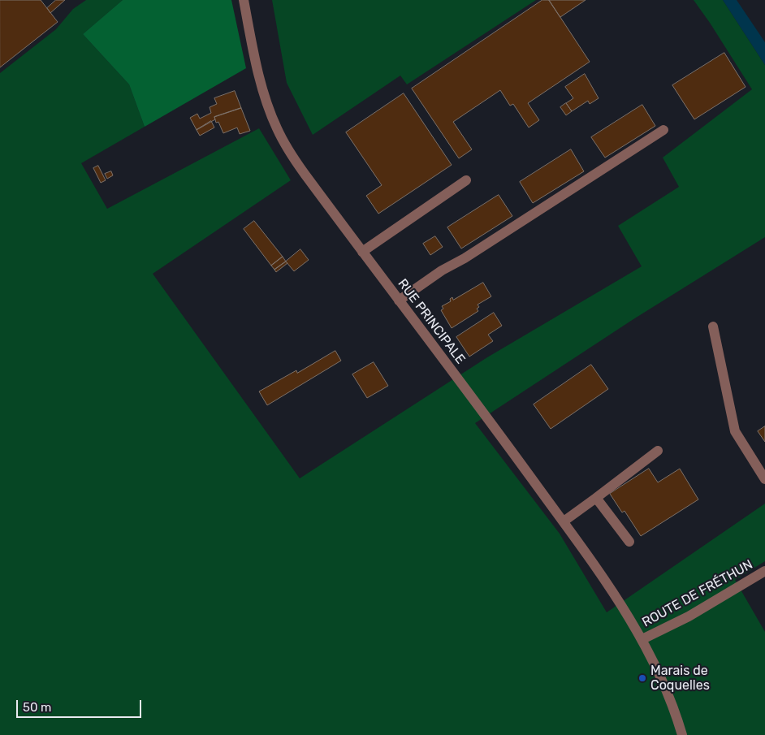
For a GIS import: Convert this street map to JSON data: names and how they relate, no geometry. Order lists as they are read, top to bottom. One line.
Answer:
{"streets":{"street":["RUE PRINCIPALE","ROUTE DE FRÉTHUN"]},"crossings":[["RUE PRINCIPALE","ROUTE DE FRÉTHUN"]],"places":["Marais de Coquelles"],"scale_bar":"50 m"}
